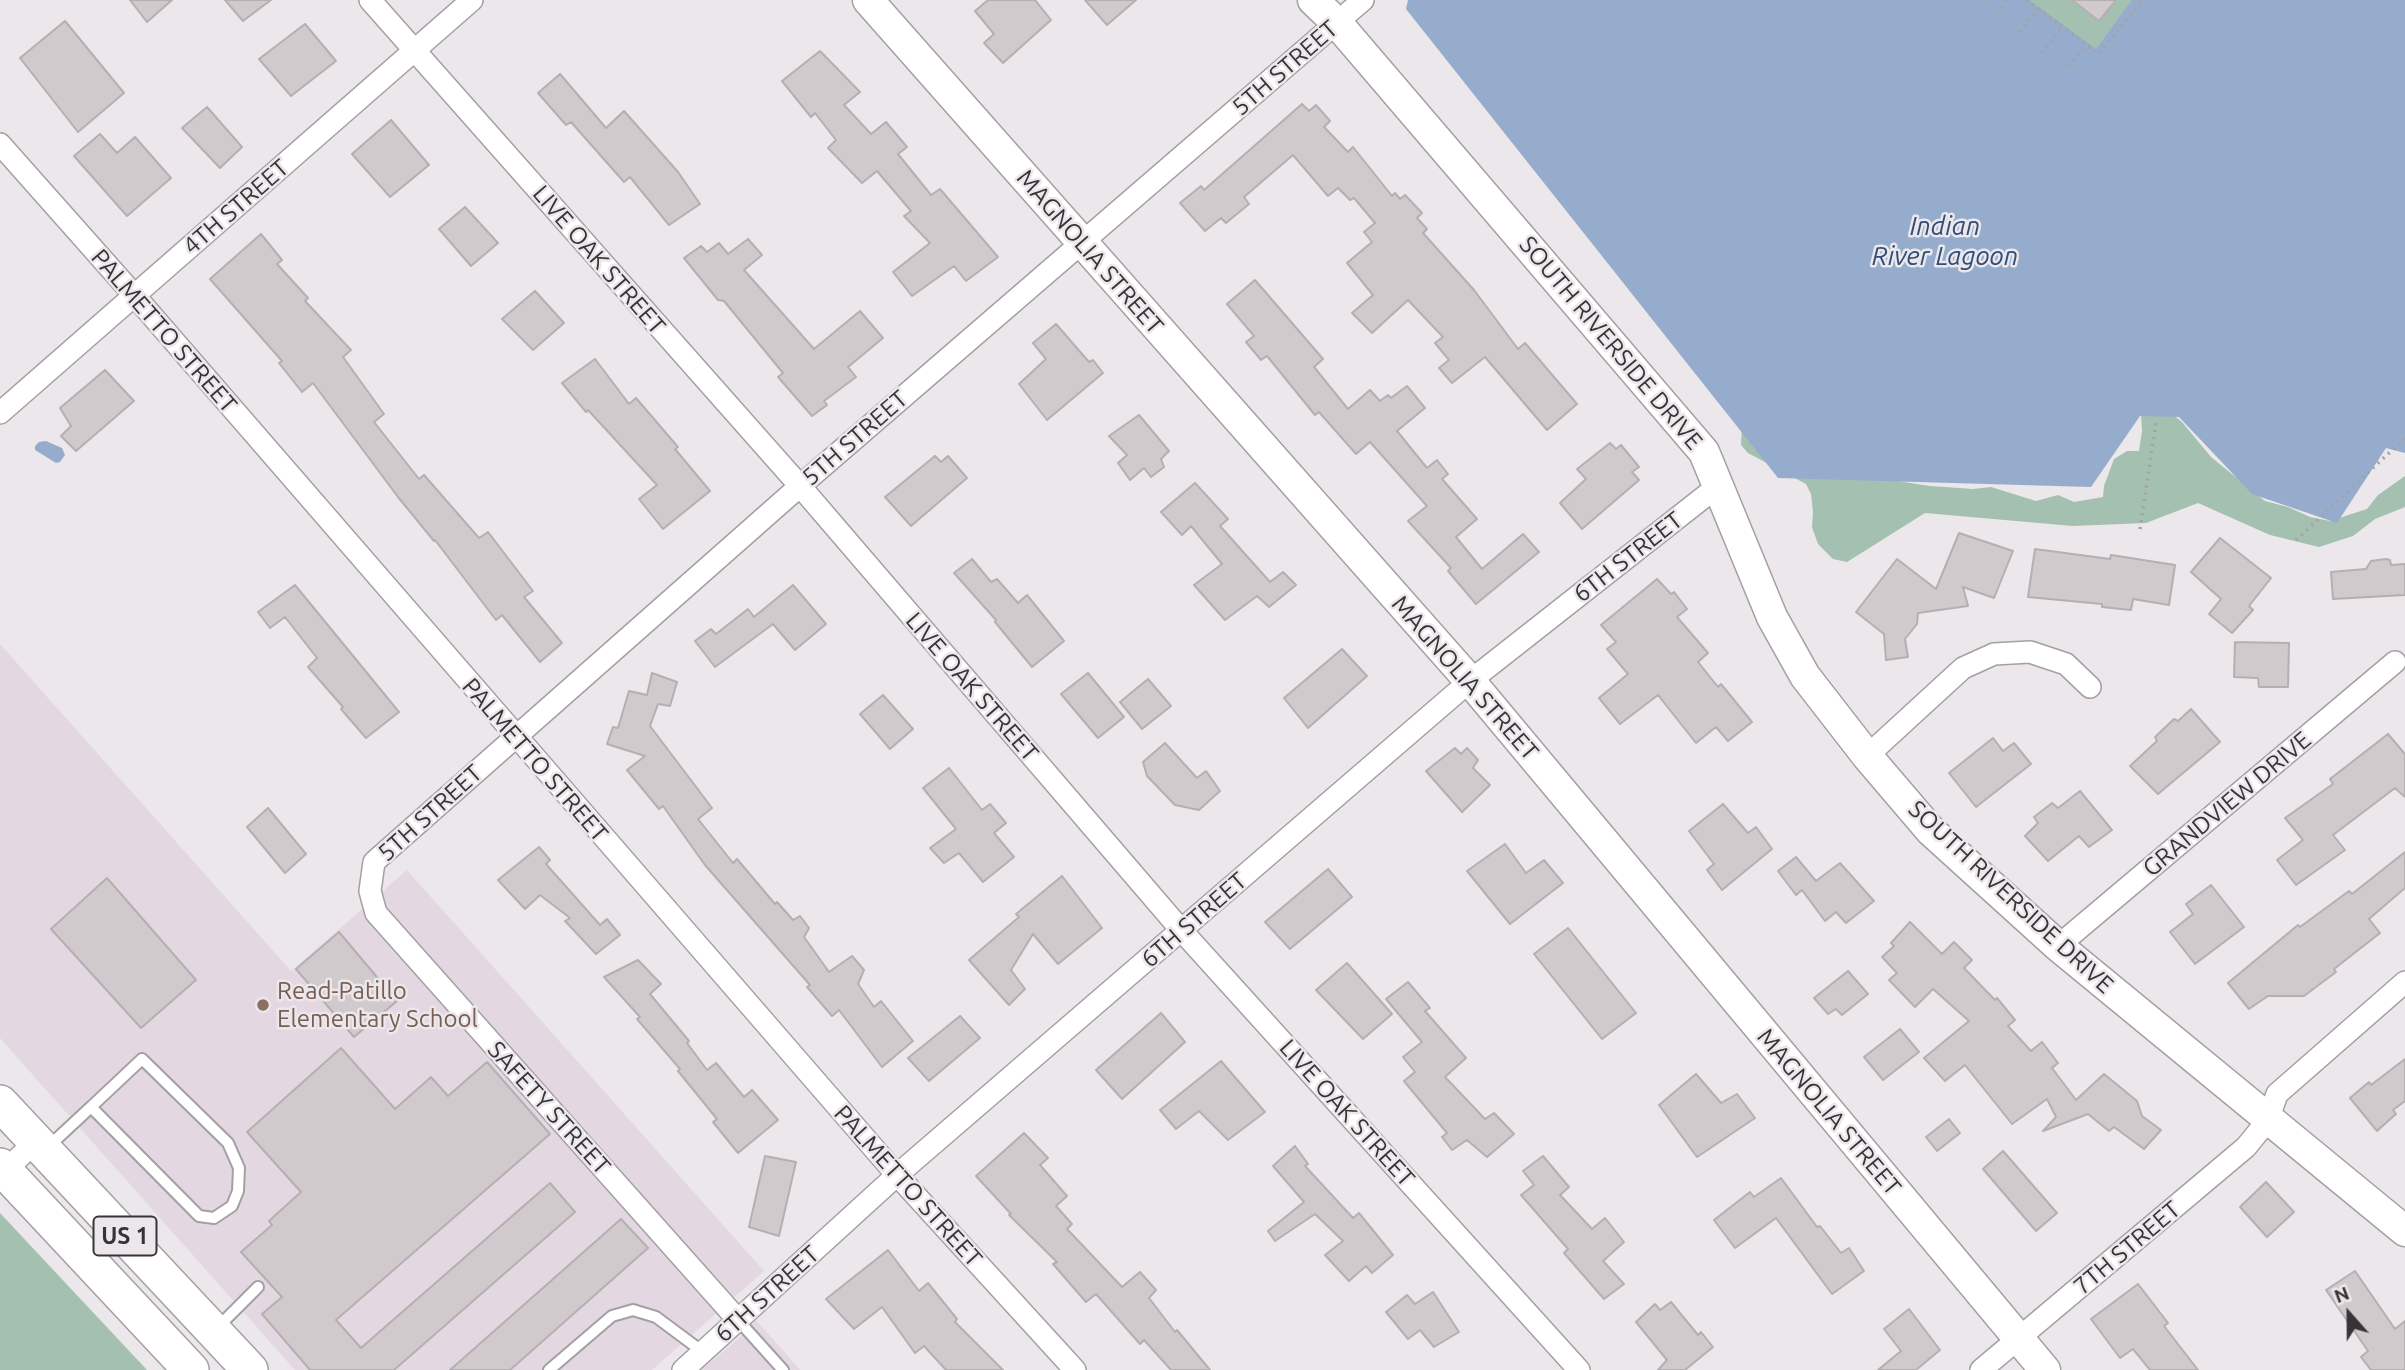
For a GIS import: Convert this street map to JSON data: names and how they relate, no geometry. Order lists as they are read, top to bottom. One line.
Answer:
{"streets":{"main road":["US 1"],"street":["5TH STREET","4TH STREET","MAGNOLIA STREET","LIVE OAK STREET","PALMETTO STREET","SOUTH RIVERSIDE DRIVE","6TH STREET","GRANDVIEW DRIVE","SAFETY STREET","7TH STREET"]},"crossings":[["5TH STREET","MAGNOLIA STREET"],["5TH STREET","LIVE OAK STREET"],["5TH STREET","PALMETTO STREET"],["5TH STREET","SOUTH RIVERSIDE DRIVE"],["5TH STREET","SAFETY STREET"],["4TH STREET","LIVE OAK STREET"],["4TH STREET","PALMETTO STREET"],["MAGNOLIA STREET","6TH STREET"],["MAGNOLIA STREET","7TH STREET"],["LIVE OAK STREET","6TH STREET"],["PALMETTO STREET","6TH STREET"],["SOUTH RIVERSIDE DRIVE","6TH STREET"],["SOUTH RIVERSIDE DRIVE","GRANDVIEW DRIVE"],["SOUTH RIVERSIDE DRIVE","7TH STREET"],["6TH STREET","SAFETY STREET"]],"water":["Indian River Lagoon"],"places":["Read-Patillo Elementary School"],"north":"top"}
